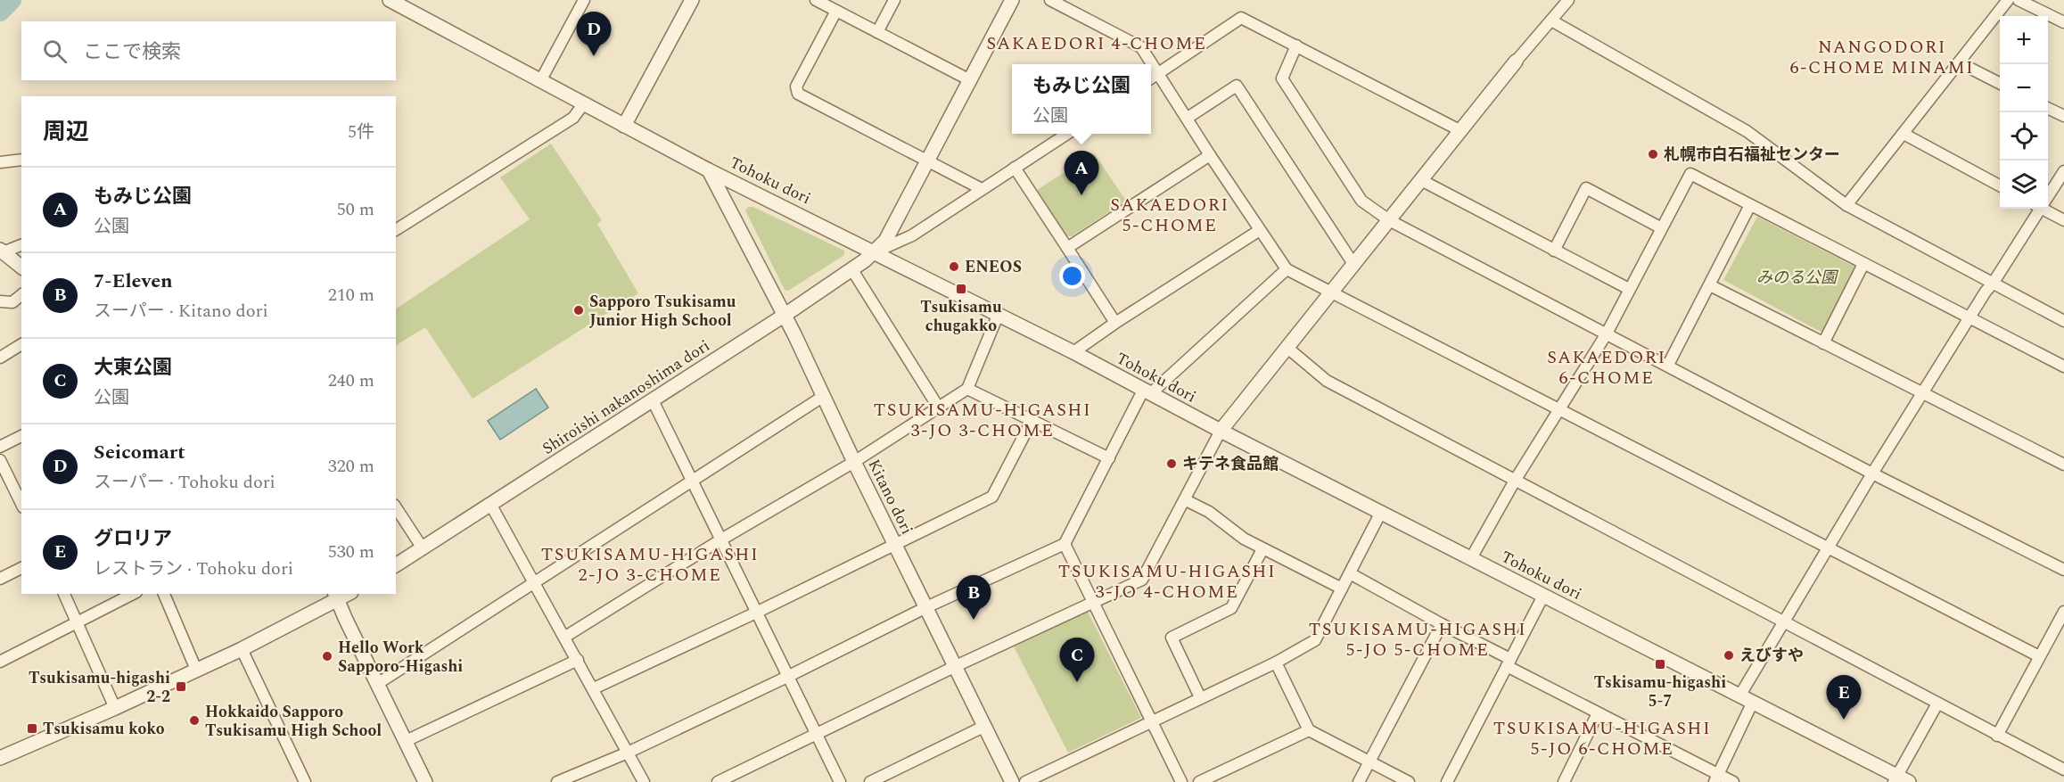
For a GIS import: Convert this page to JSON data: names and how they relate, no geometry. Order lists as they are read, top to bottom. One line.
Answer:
{"streets":{"street":["Tohoku dori","Shiroishi nakanoshima dori","Kitano dori"]},"crossings":[["Tohoku dori","Shiroishi nakanoshima dori"],["Tohoku dori","Kitano dori"],["Shiroishi nakanoshima dori","Kitano dori"]],"districts":["SAKAEDORI 4-CHOME","NANGODORI 6-CHOME MINAMI","SAKAEDORI 5-CHOME","SAKAEDORI 6-CHOME","TSUKISAMU-HIGASHI 3-JO 3-CHOME","TSUKISAMU-HIGASHI 2-JO 3-CHOME","TSUKISAMU-HIGASHI 3-JO 4-CHOME","TSUKISAMU-HIGASHI 5-JO 5-CHOME","TSUKISAMU-HIGASHI 5-JO 6-CHOME"],"parks":["みのる公園"],"places":{"other":["札幌市白石福祉センター","ENEOS","Sapporo Tsukisamu Junior High School","キテネ食品館","えびすや","Hello Work Sapporo-Higashi","Hokkaido Sapporo Tsukisamu High School"],"transit":["Tsukisamu chugakko","Tskisamu-higashi 5-7","Tsukisamu-higashi 2-2","Tsukisamu koko"]},"page":{"pins":["D","A","B","C","E"],"map_buttons":["+","−"],"search":"ここで検索","popup":["もみじ公園","公園"],"heading":["周辺","5件"],"list":[{"mark":"A","name":"もみじ公園","note":"公園","value":"50 m"},{"mark":"B","name":"7-Eleven","note":"スーパー · Kitano dori","value":"210 m"},{"mark":"C","name":"大東公園","note":"公園","value":"240 m"},{"mark":"D","name":"Seicomart","note":"スーパー · Tohoku dori","value":"320 m"},{"mark":"E","name":"グロリア","note":"レストラン · Tohoku dori","value":"530 m"}]}}
